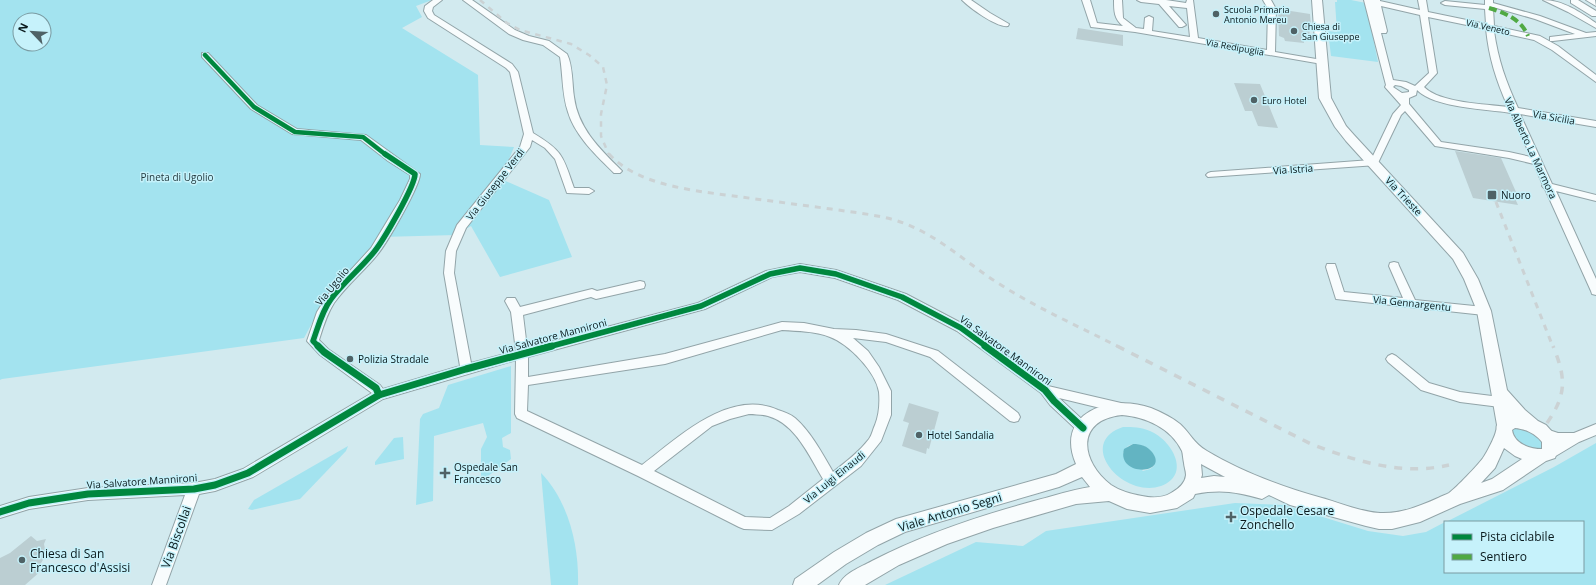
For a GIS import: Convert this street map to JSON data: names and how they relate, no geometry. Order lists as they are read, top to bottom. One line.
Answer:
{"streets":{"main road":["Via Trieste","Via Salvatore Mannironi","Viale Antonio Segni"],"street":["Via Veneto","Via Redipuglia","Via Sicilia","Via Alberto La Marmora","Via Istria","Via Giuseppe Verdi","Via Ugolio","Via Gennargentu","Via Luigi Einaudi","Via Biscollai"]},"crossings":[["Via Veneto","Via Alberto La Marmora"],["Via Redipuglia","Via Trieste"],["Via Sicilia","Via Alberto La Marmora"],["Via Istria","Via Trieste"],["Via Giuseppe Verdi","Via Salvatore Mannironi"],["Via Trieste","Via Gennargentu"],["Via Trieste","Via Salvatore Mannironi"],["Via Ugolio","Via Salvatore Mannironi"],["Via Salvatore Mannironi","Viale Antonio Segni"],["Via Salvatore Mannironi","Via Biscollai"]],"parks":["Pineta di Ugolio"],"places":{"other":["Scuola Primaria Antonio Mereu","Chiesa di San Giuseppe","Euro Hotel","Polizia Stradale","Hotel Sandalia","Chiesa di San Francesco d'Assisi"],"transit":["Nuoro"],"health":["Ospedale San Francesco","Ospedale Cesare Zonchello"]},"legend":["Pista ciclabile","Sentiero"],"north":"top left"}
